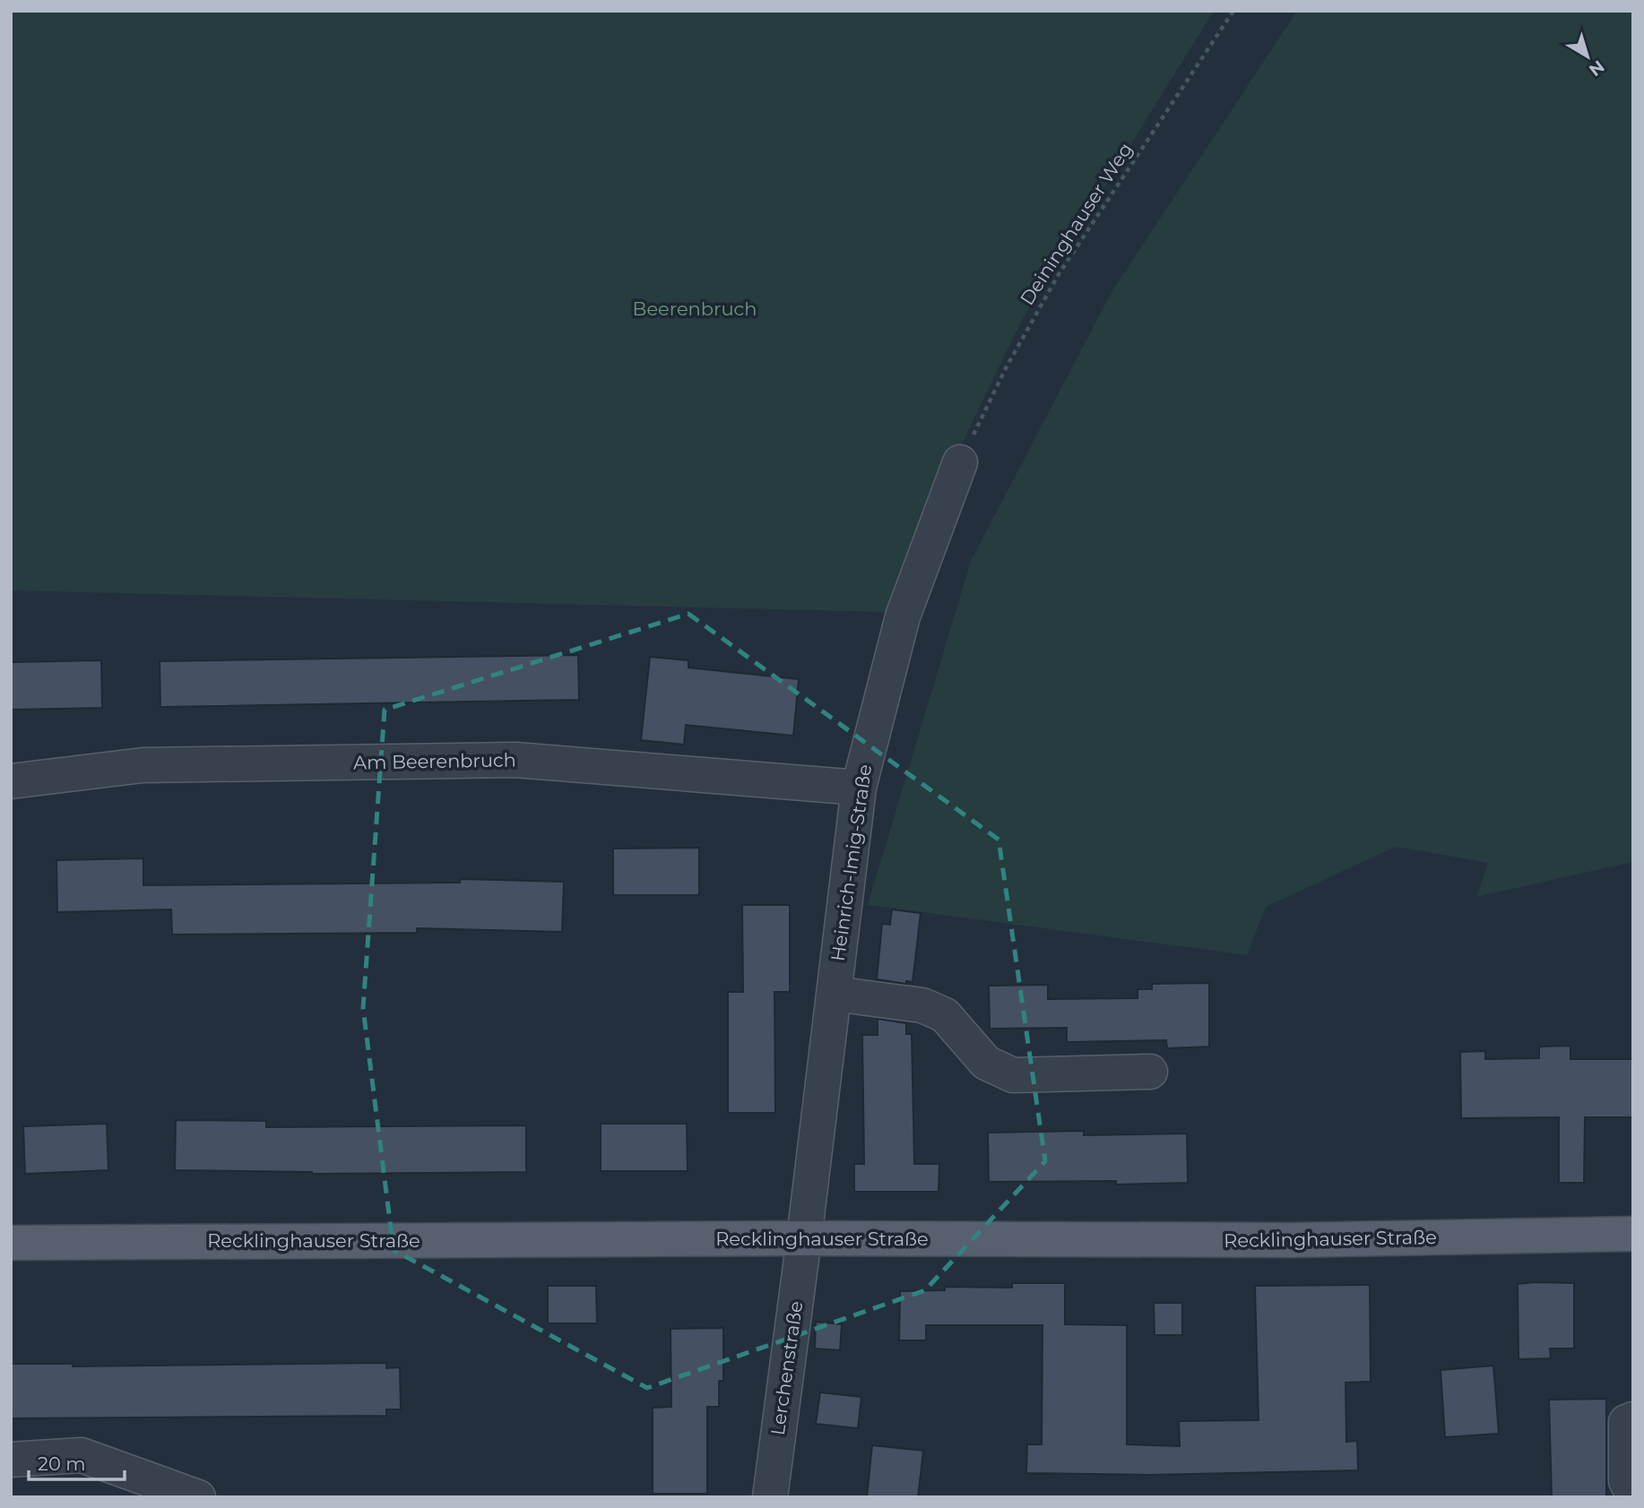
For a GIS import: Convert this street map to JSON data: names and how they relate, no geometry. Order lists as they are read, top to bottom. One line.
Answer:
{"streets":{"main road":["Recklinghauser Straße"],"street":["Am Beerenbruch","Heinrich-Imig-Straße","Lerchenstraße"],"path":["Deininghauser Weg"]},"crossings":[["Deininghauser Weg","Heinrich-Imig-Straße"],["Am Beerenbruch","Heinrich-Imig-Straße"],["Heinrich-Imig-Straße","Recklinghauser Straße"],["Heinrich-Imig-Straße","Lerchenstraße"],["Recklinghauser Straße","Lerchenstraße"]],"parks":["Beerenbruch"],"scale_bar":"20 m","north":"bottom right"}
